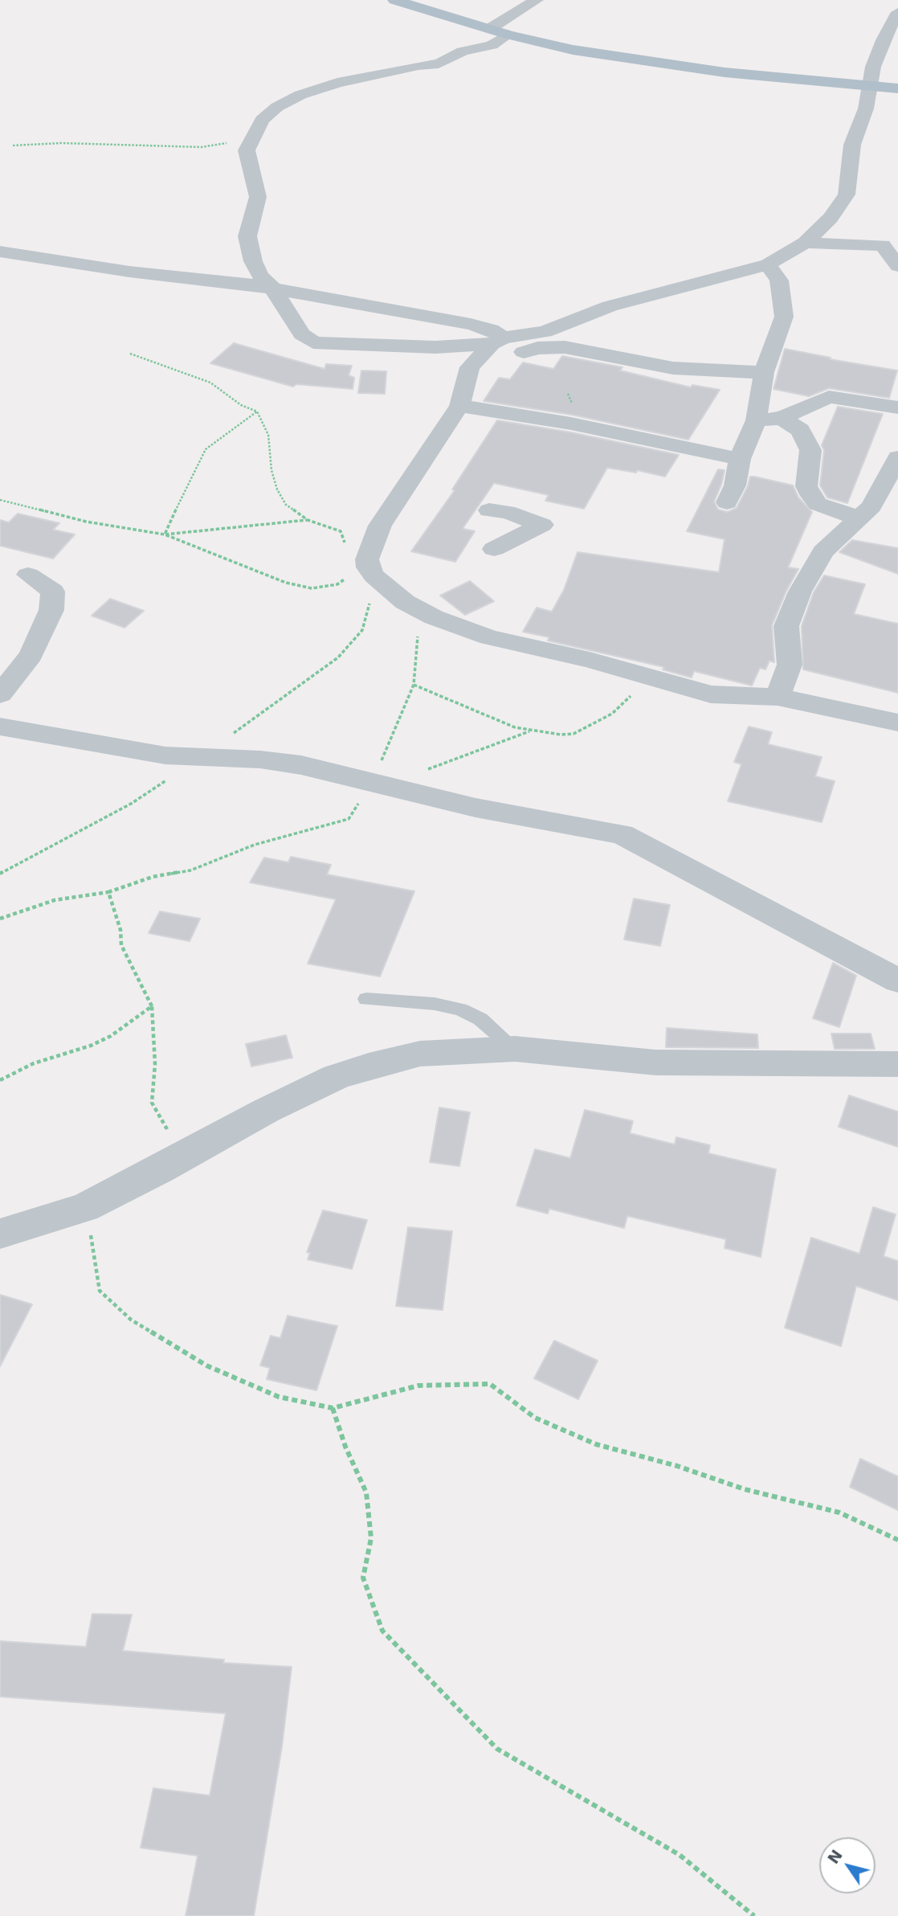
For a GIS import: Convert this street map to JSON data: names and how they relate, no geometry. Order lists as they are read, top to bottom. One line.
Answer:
{"north":"top left"}
